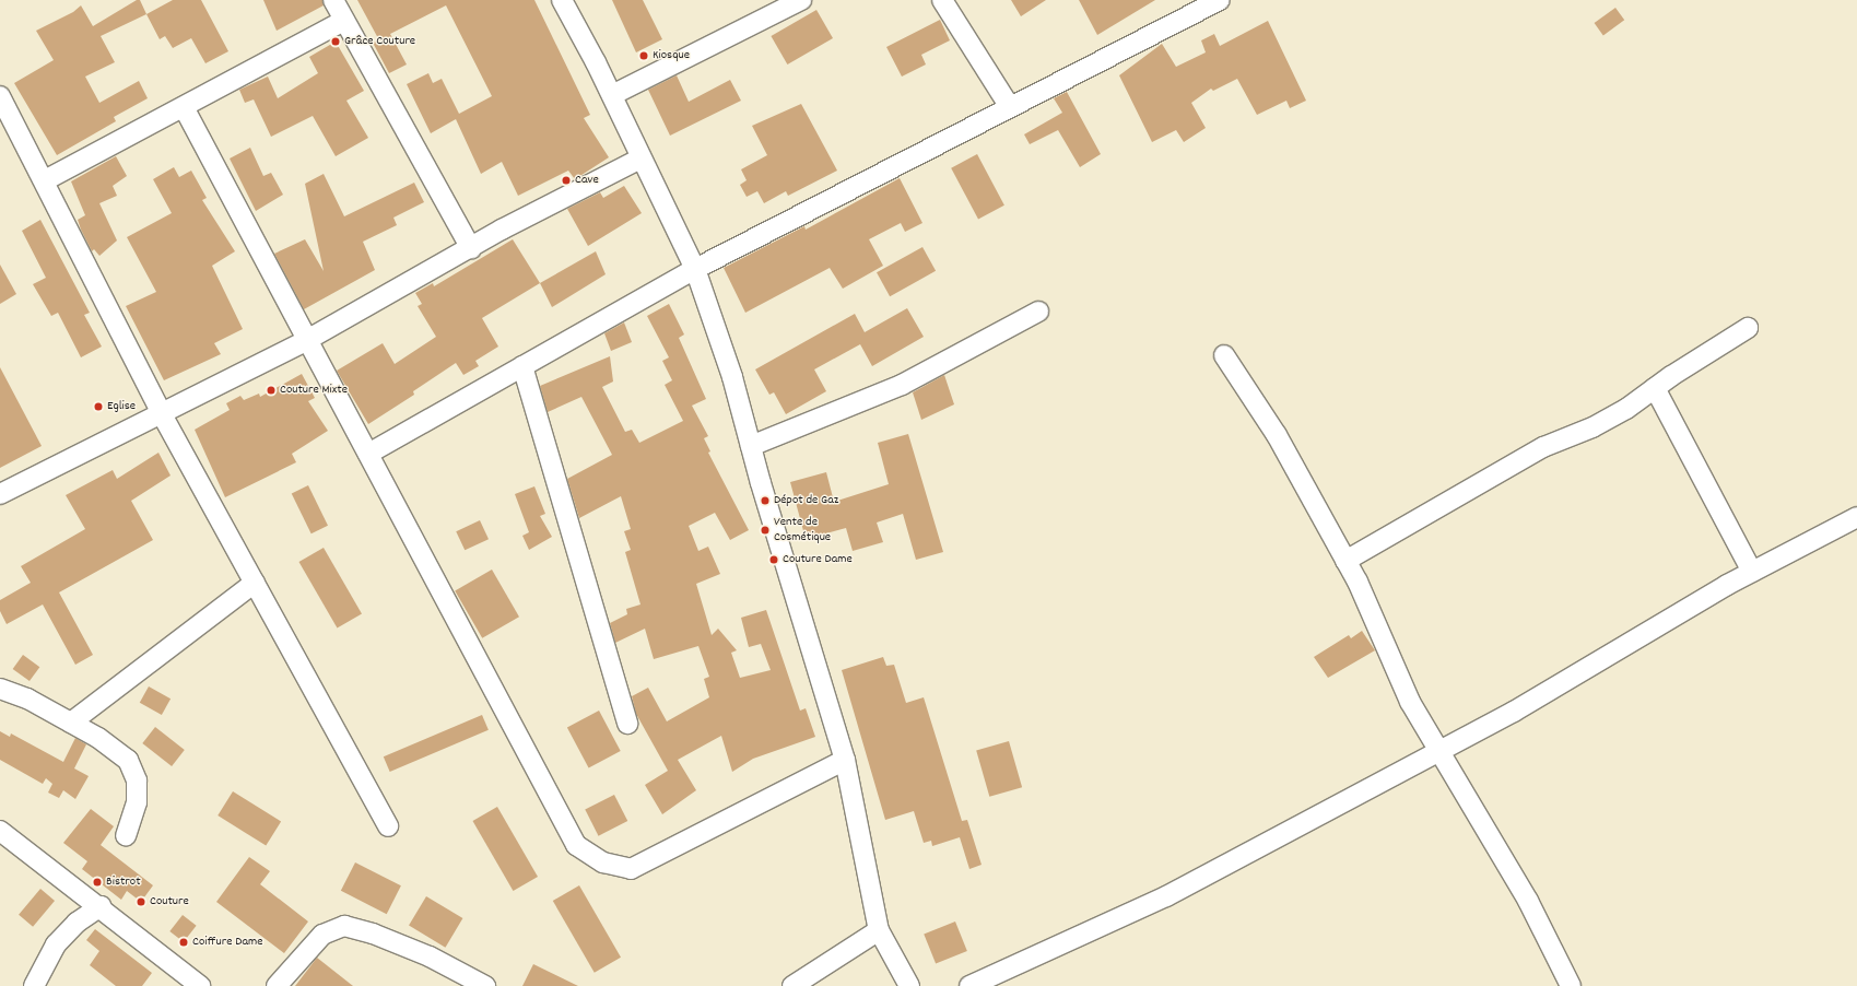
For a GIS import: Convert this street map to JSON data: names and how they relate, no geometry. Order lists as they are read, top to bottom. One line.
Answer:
{"places":["Grâce Couture","Kiosque","Cave","Couture Mixte","Eglise","Dépot de Gaz","Vente de Cosmétique","Couture Dame","Bistrot","Couture","Coiffure Dame"]}
